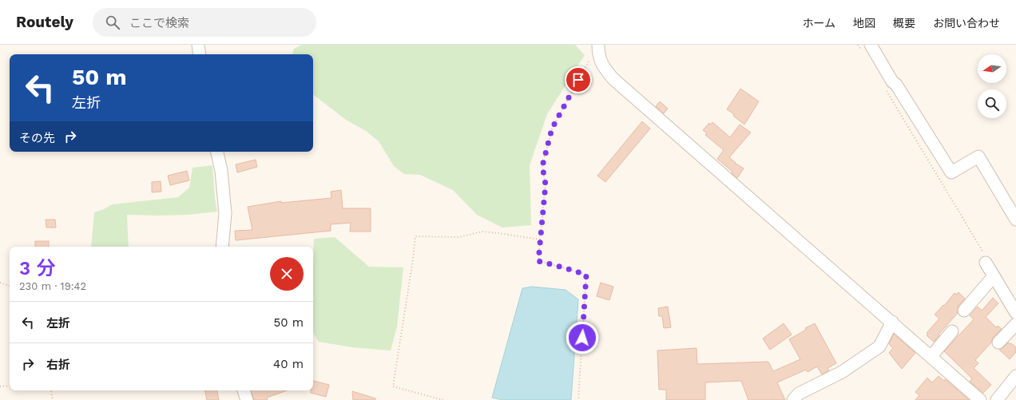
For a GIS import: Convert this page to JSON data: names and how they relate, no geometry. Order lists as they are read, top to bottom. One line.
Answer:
{"north":"left","page":{"header":"Routely","search":"ここで検索","nav":["ホーム","地図","概要","お問い合わせ"],"turn":["50 m","左折"],"then":"その先","heading":["3 分","230 m · 19:42"],"list":[{"name":"左折","value":"50 m"},{"name":"右折","value":"40 m"}]}}
